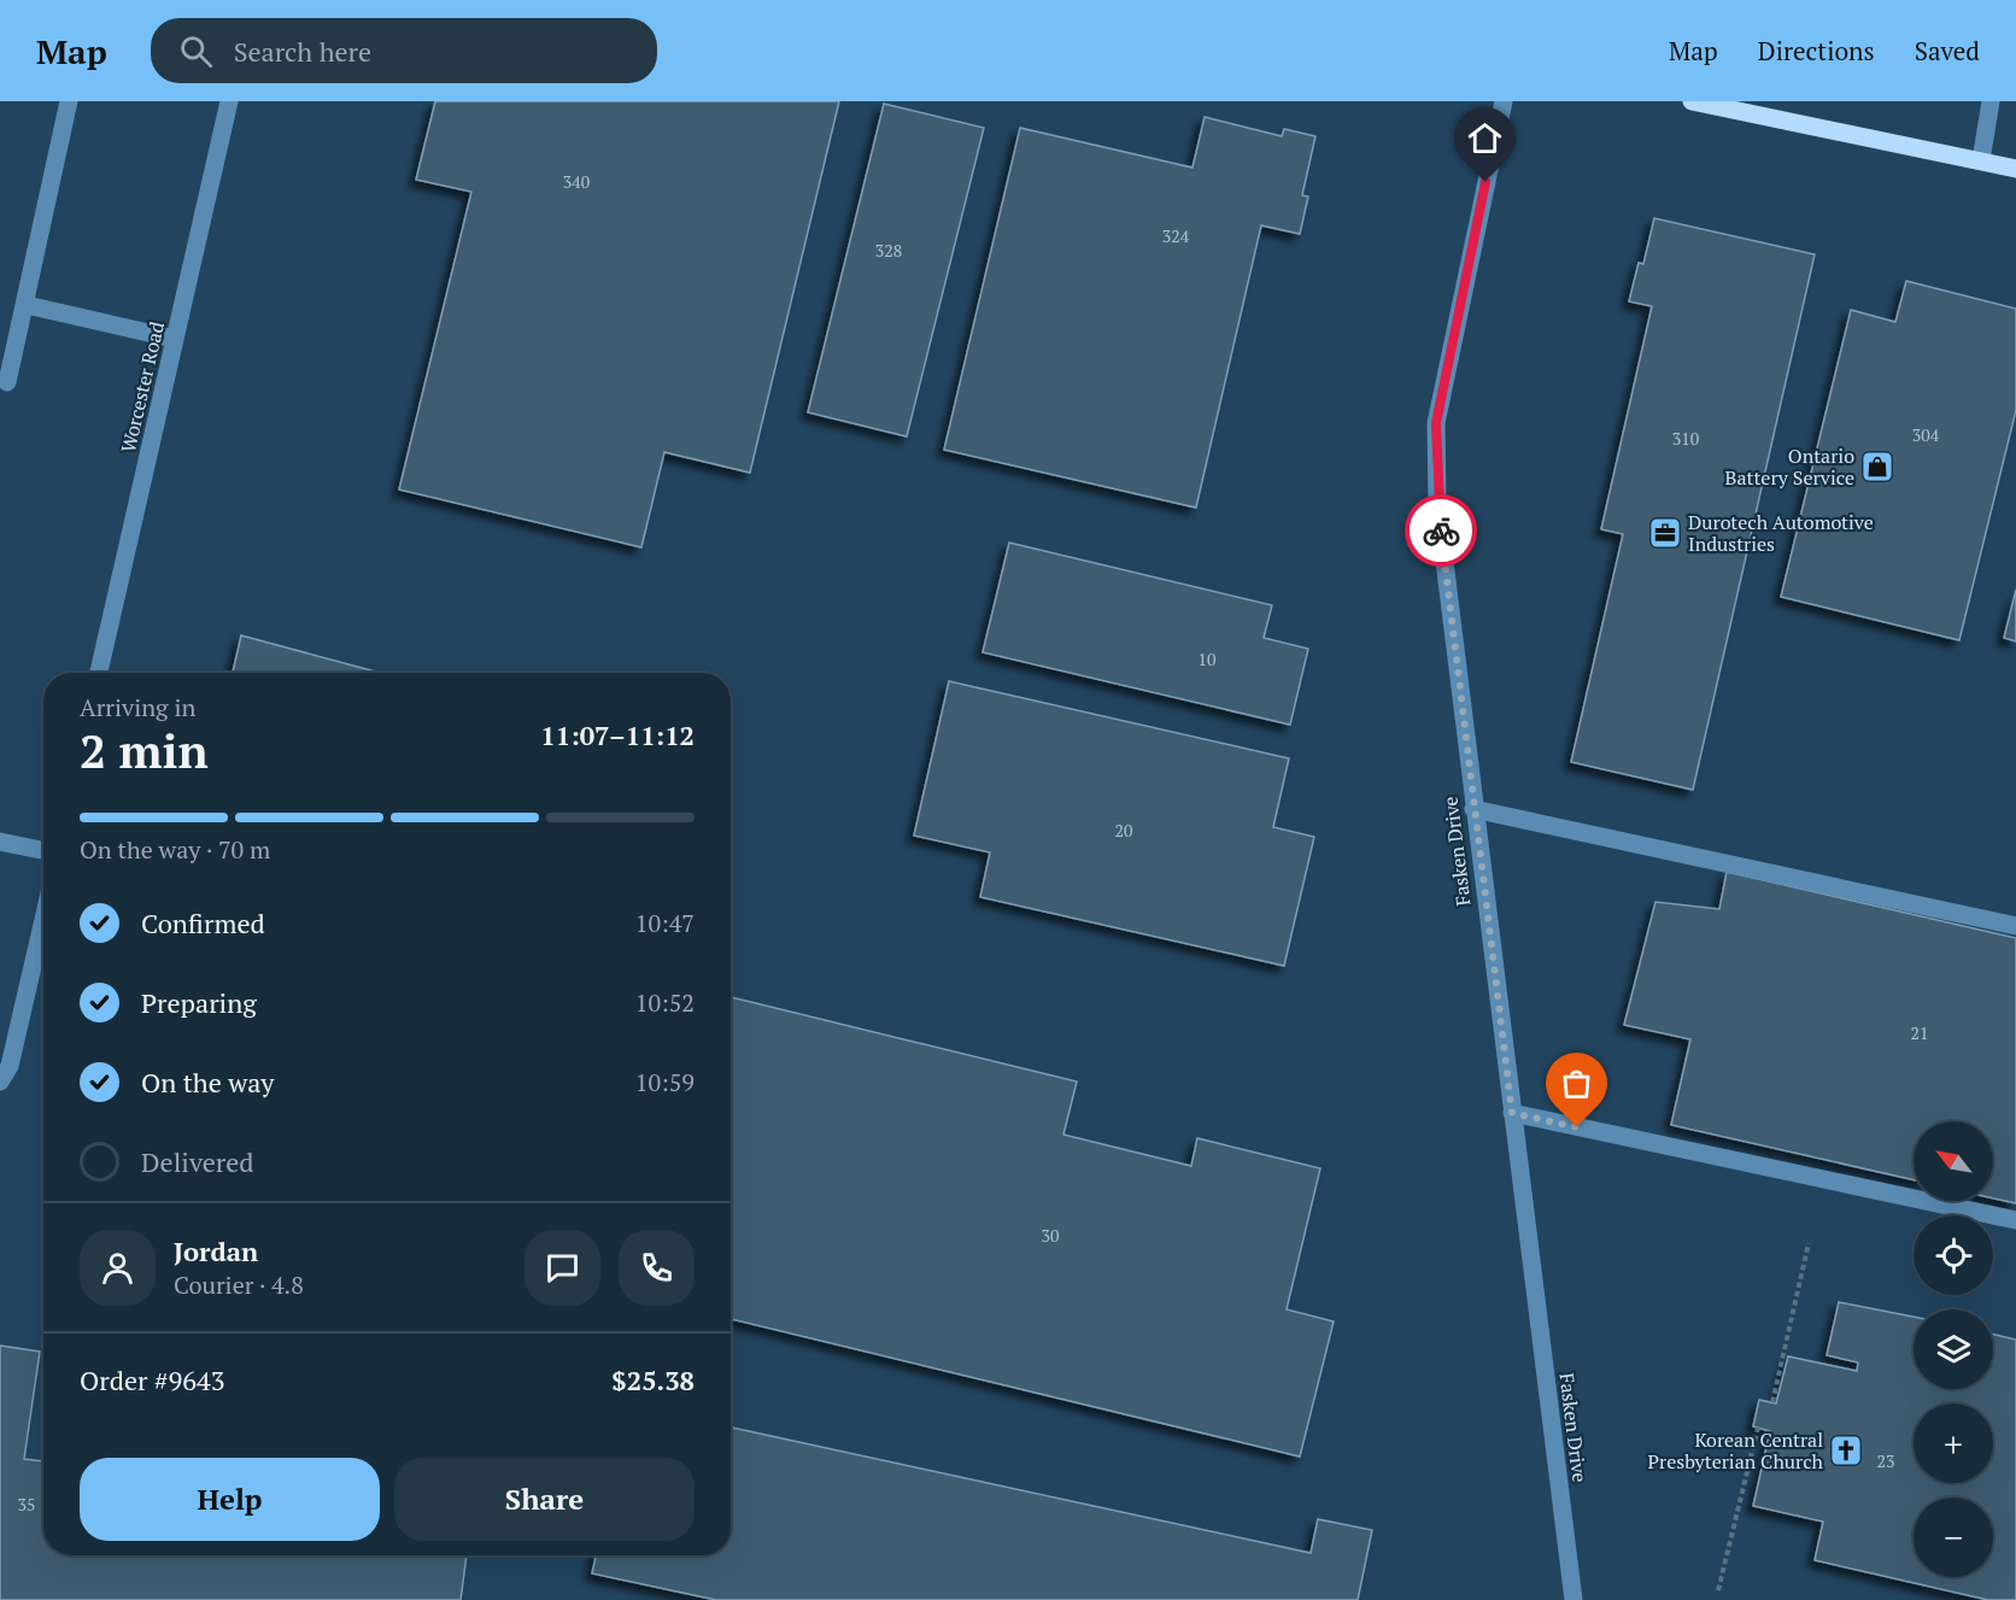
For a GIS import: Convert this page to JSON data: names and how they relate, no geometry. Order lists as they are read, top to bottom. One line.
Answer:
{"streets":{"street":["Worcester Road","Fasken Drive"]},"places":{"shop":["Ontario Battery Service"],"office":["Durotech Automotive Industries"],"church":["Korean Central Presbyterian Church"]},"house_numbers":["340","324","328","304","310","10","20","21","30","23","35"],"north":"top left","page":{"header":"Map","search":"Search here","nav":["Map","Directions","Saved"],"heading":["2 min","Arriving in","11:07–11:12"],"panel":["Jordan","Courier · 4.8","Order #9643","$25.38"],"bar":"On the way · 70 m","list":[["Confirmed","10:47"],["Preparing","10:52"],["On the way","10:59"],"Delivered"],"map_buttons":["+","−"],"buttons":["Help","Share"]}}
